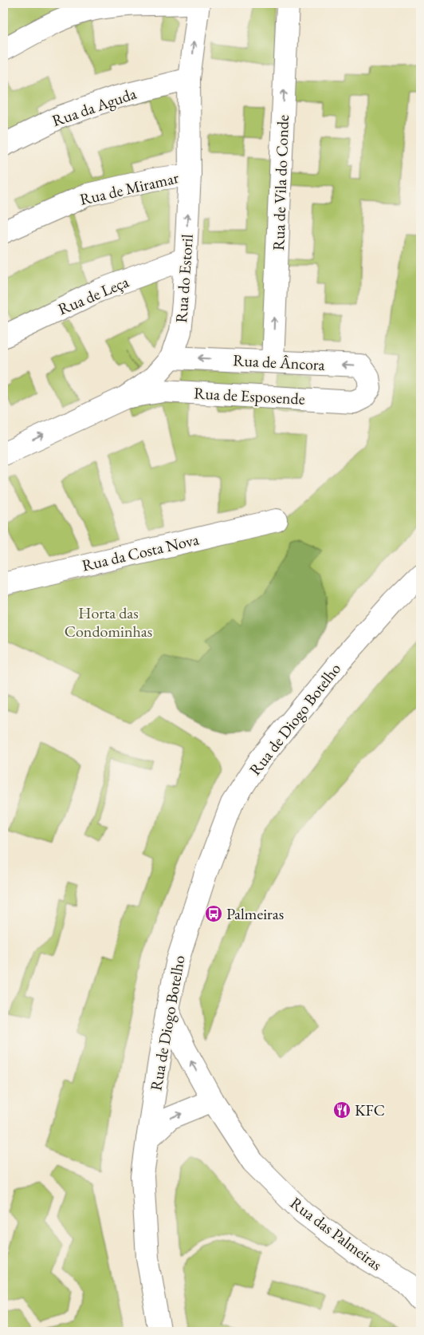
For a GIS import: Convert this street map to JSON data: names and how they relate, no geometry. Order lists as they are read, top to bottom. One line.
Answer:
{"streets":{"street":["Rua da Aguda","Rua de Vila do Conde","Rua de Miramar","Rua do Estoril","Rua de Leça","Rua de Âncora","Rua de Esposende","Rua da Costa Nova","Rua de Diogo Botelho","Rua das Palmeiras"]},"crossings":[["Rua da Aguda","Rua do Estoril"],["Rua de Vila do Conde","Rua de Âncora"],["Rua de Miramar","Rua do Estoril"],["Rua do Estoril","Rua de Leça"],["Rua do Estoril","Rua de Âncora"],["Rua do Estoril","Rua de Esposende"],["Rua de Âncora","Rua de Esposende"],["Rua de Diogo Botelho","Rua das Palmeiras"]],"one_way":["Rua de Vila do Conde","Rua do Estoril","Rua de Âncora"],"parks":["Horta das Condominhas"],"places":{"bus stop":["Palmeiras"],"restaurant":["KFC"]}}
